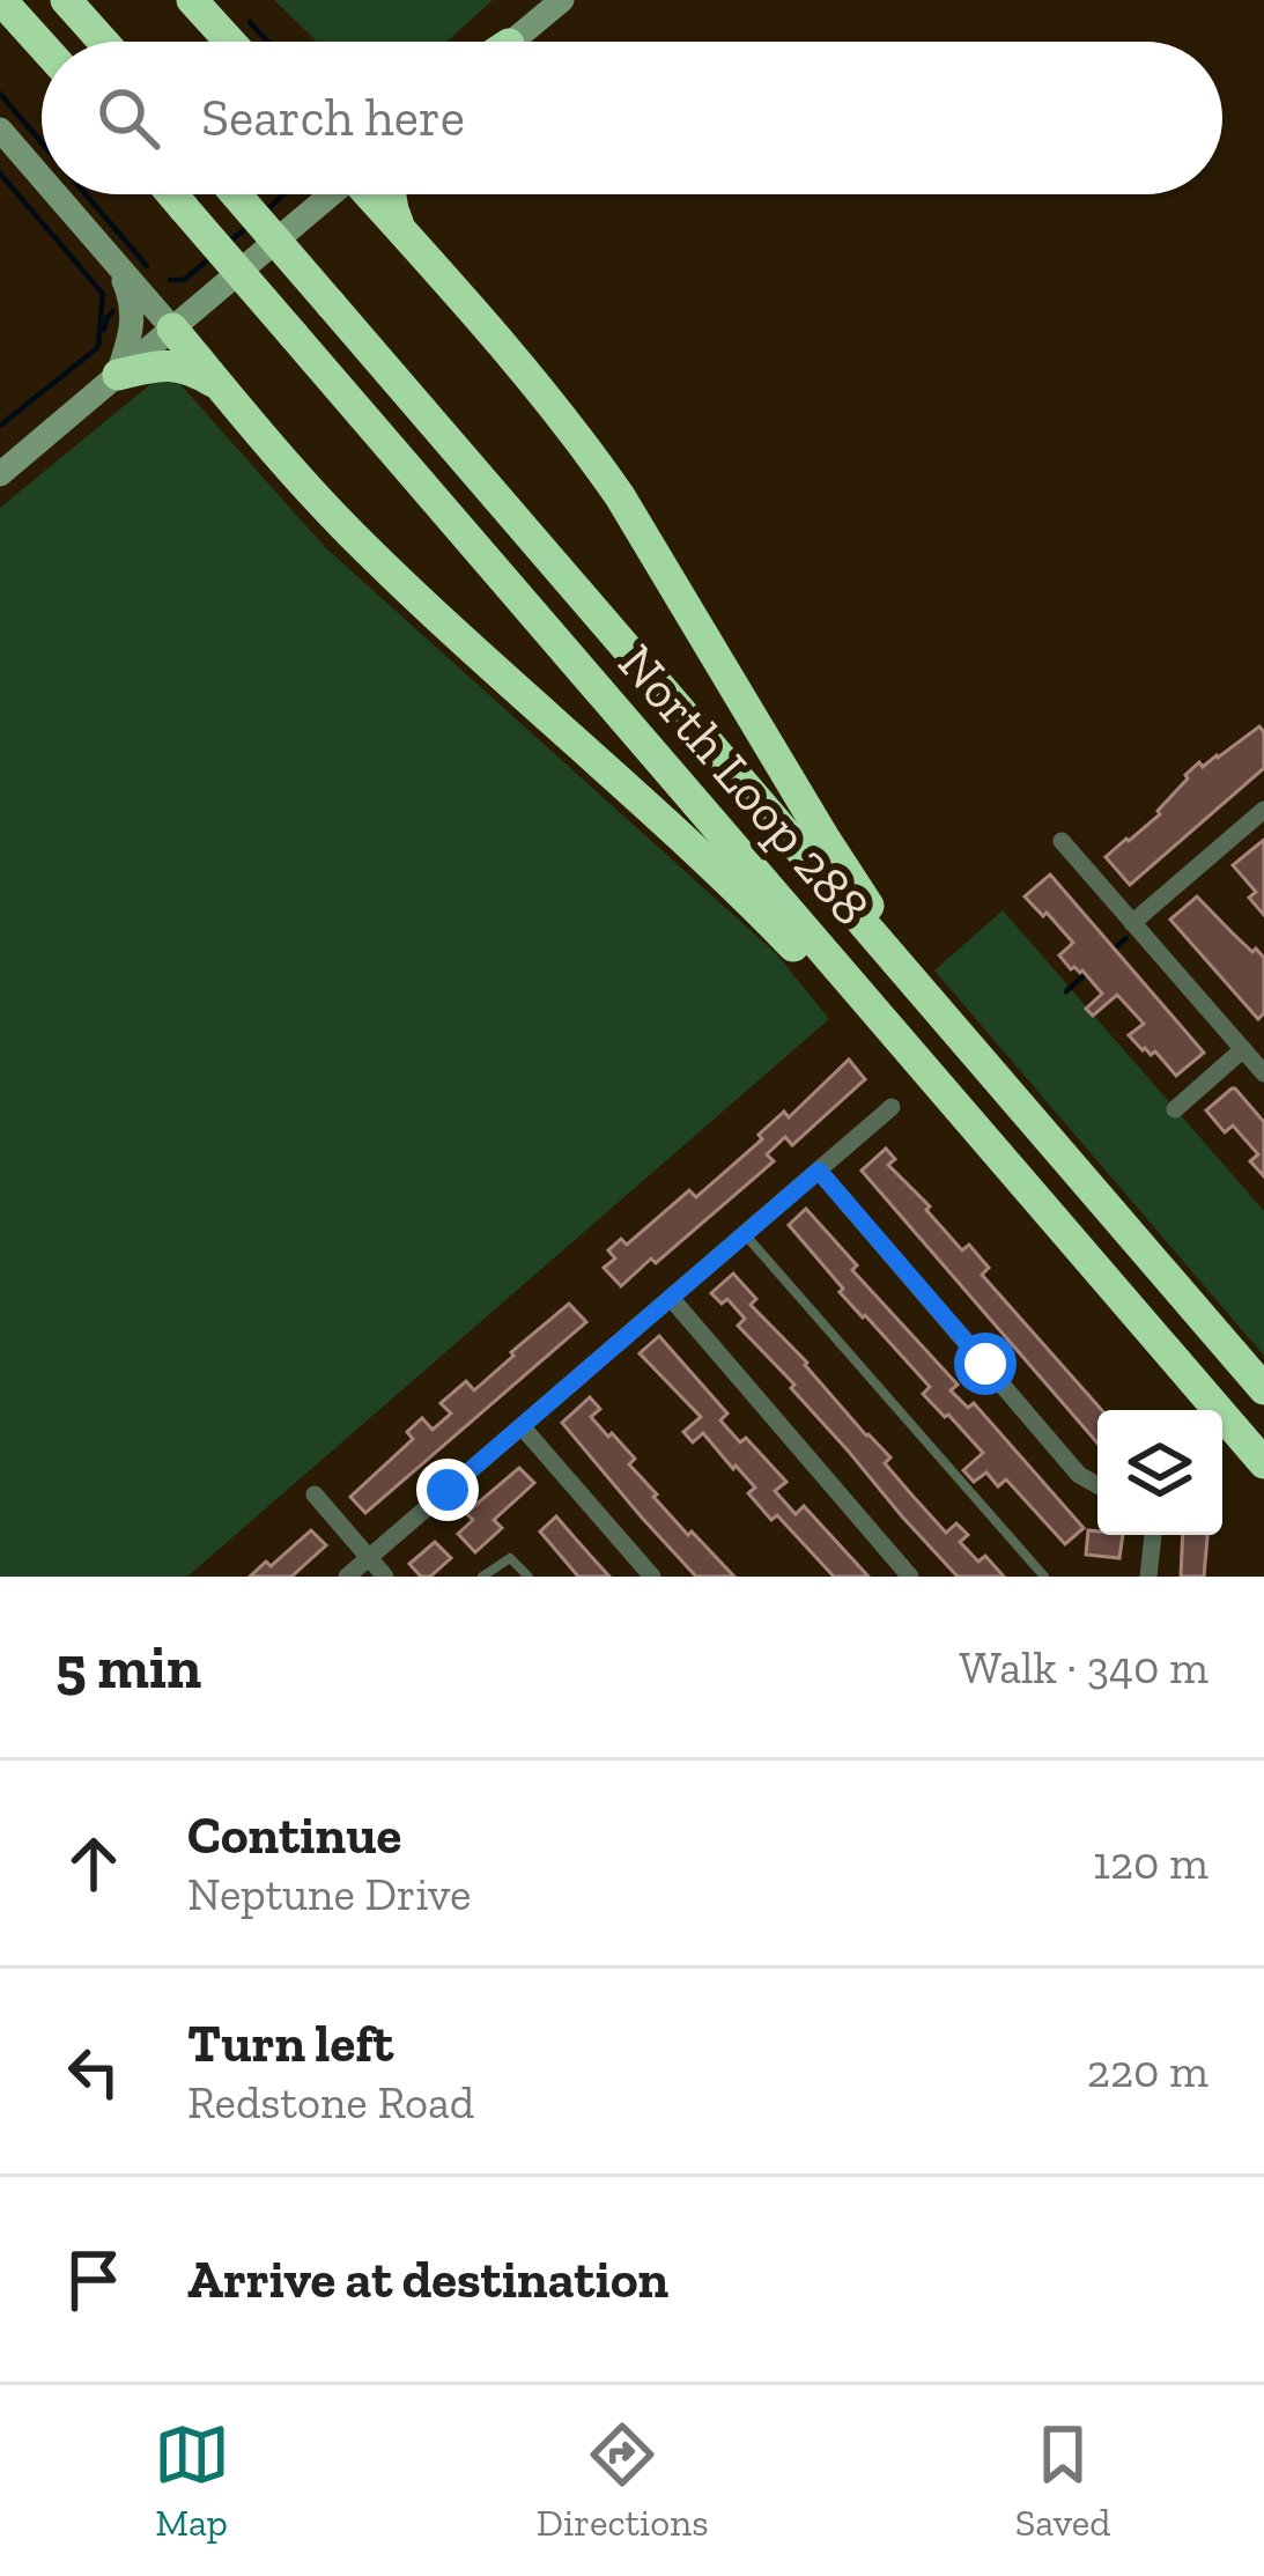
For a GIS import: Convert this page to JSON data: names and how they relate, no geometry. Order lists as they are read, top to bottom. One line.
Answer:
{"streets":{"highway":["North Loop 288"]},"page":{"search":"Search here","heading":["5 min","Walk · 340 m"],"list":[["Continue","Neptune Drive","120 m"],["Turn left","Redstone Road","220 m"],"Arrive at destination"],"nav":["Map","Directions","Saved"]}}
